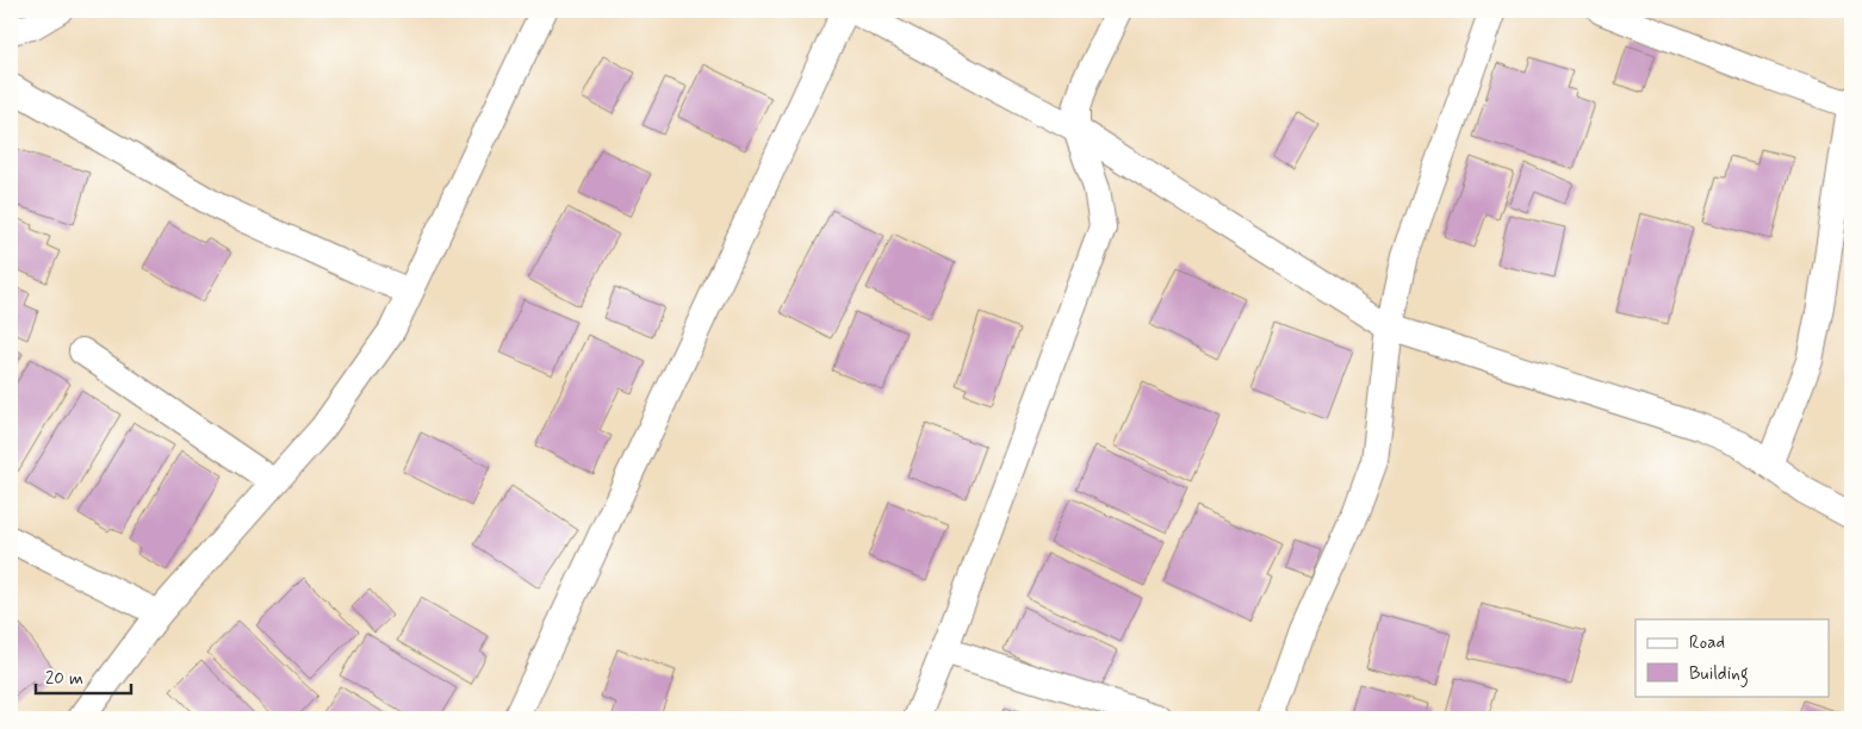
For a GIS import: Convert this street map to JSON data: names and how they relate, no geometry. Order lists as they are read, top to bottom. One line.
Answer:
{"legend":["Road","Building"],"scale_bar":"20 m"}
